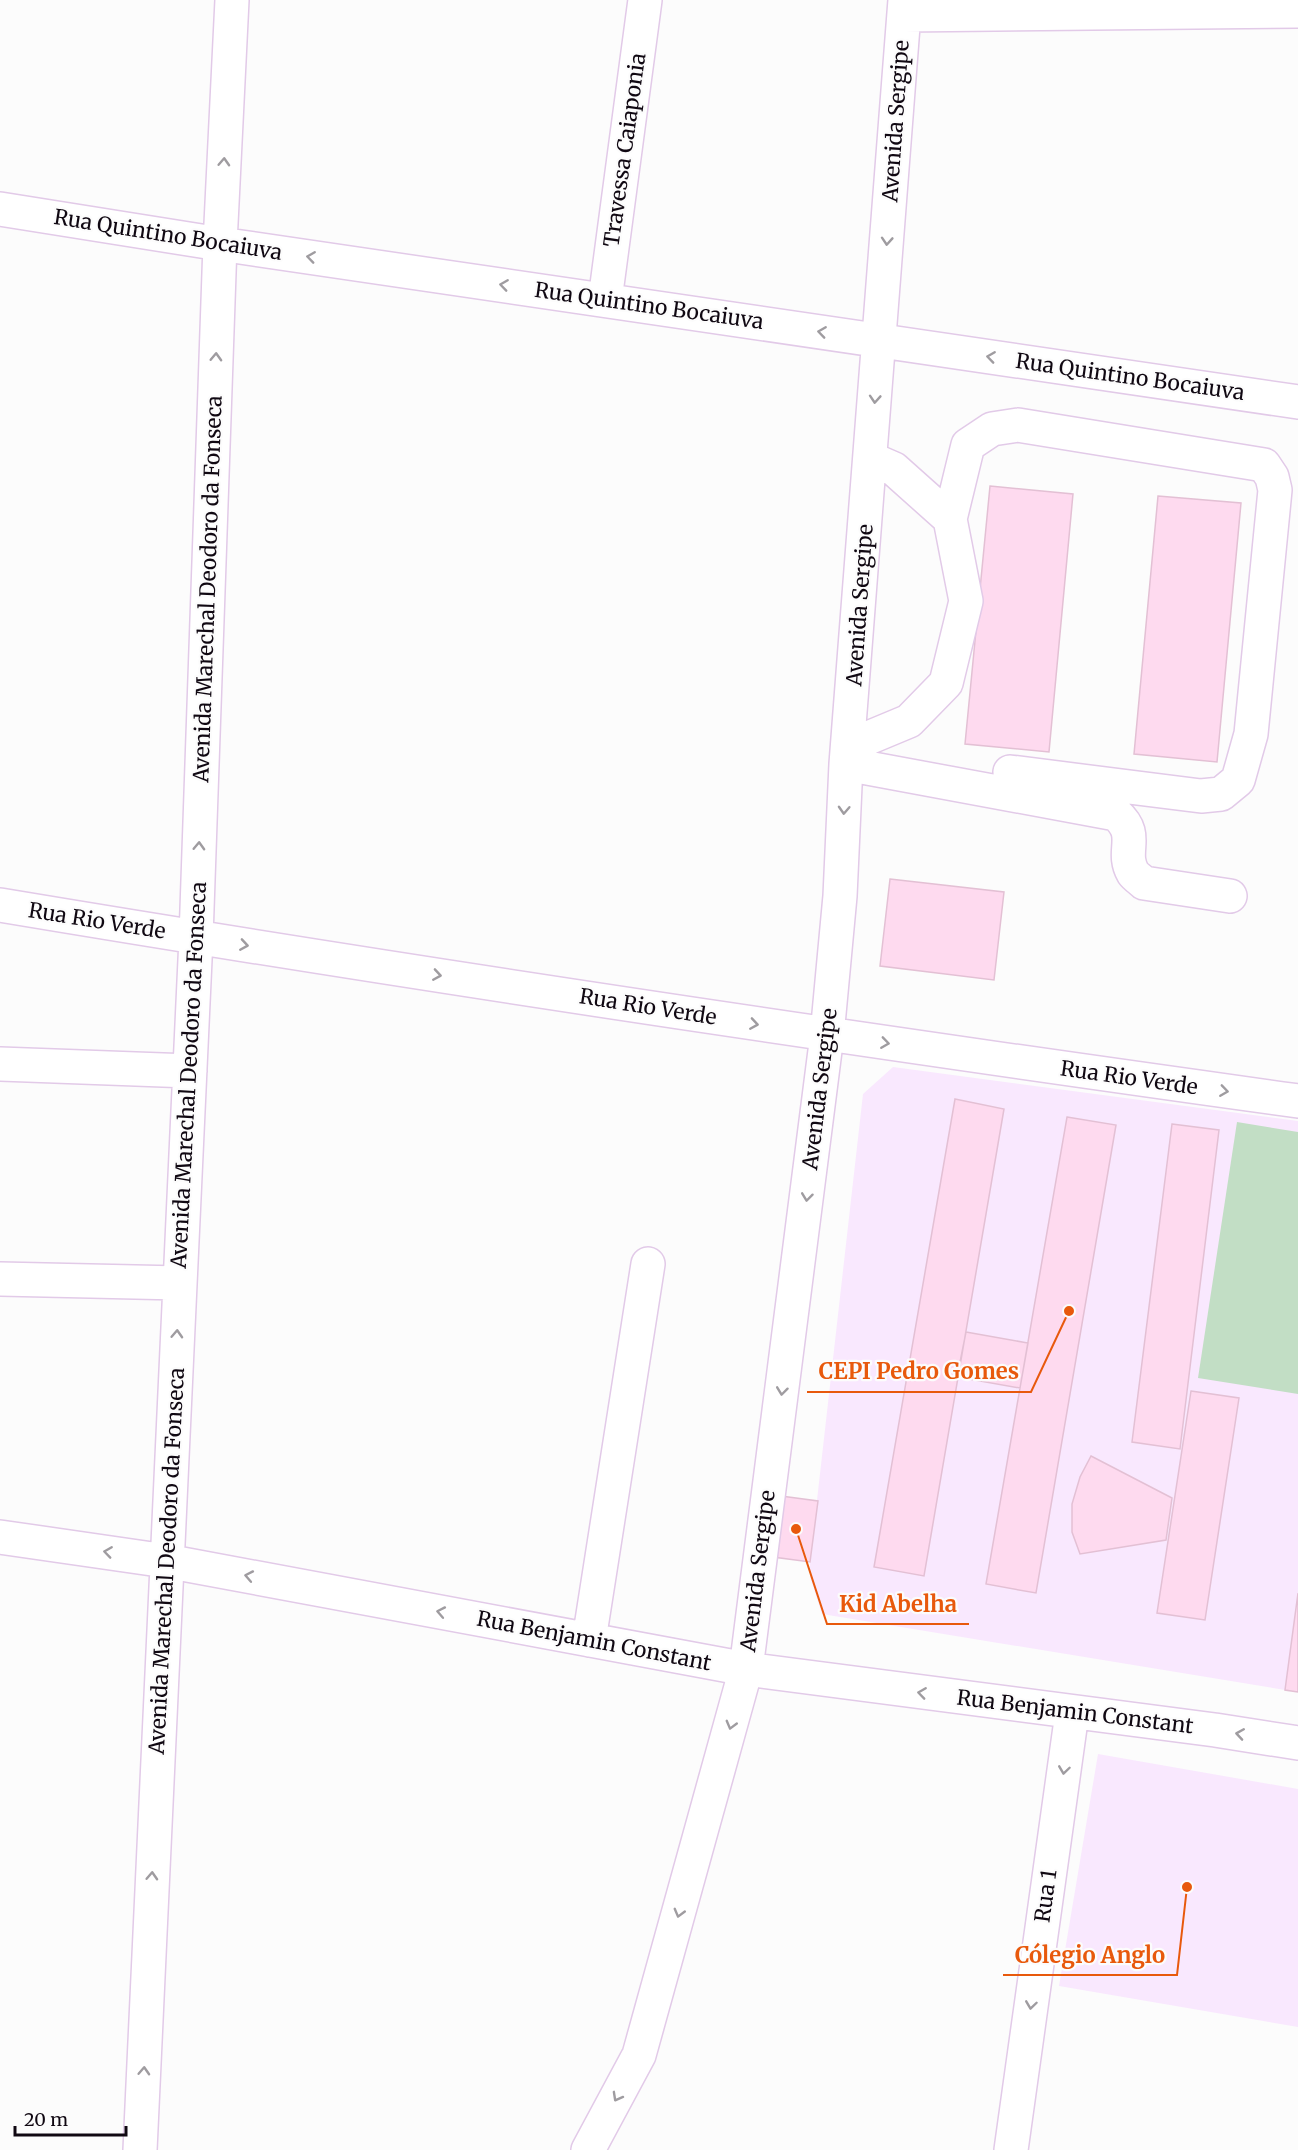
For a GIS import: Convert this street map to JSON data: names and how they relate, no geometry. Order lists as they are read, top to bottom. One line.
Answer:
{"streets":{"street":["Avenida Sergipe","Travessa Caiaponia","Rua Quintino Bocaiuva","Avenida Marechal Deodoro da Fonseca","Rua Rio Verde","Rua Benjamin Constant","Rua 1"]},"crossings":[["Avenida Sergipe","Rua Quintino Bocaiuva"],["Avenida Sergipe","Rua Rio Verde"],["Avenida Sergipe","Rua Benjamin Constant"],["Travessa Caiaponia","Rua Quintino Bocaiuva"],["Rua Quintino Bocaiuva","Avenida Marechal Deodoro da Fonseca"],["Avenida Marechal Deodoro da Fonseca","Rua Rio Verde"],["Avenida Marechal Deodoro da Fonseca","Rua Benjamin Constant"],["Rua Benjamin Constant","Rua 1"]],"one_way":["Avenida Sergipe","Rua Quintino Bocaiuva","Avenida Marechal Deodoro da Fonseca","Rua Benjamin Constant","Rua 1"],"places":["CEPI Pedro Gomes","Kid Abelha","Cólegio Anglo"],"scale_bar":"20 m"}
